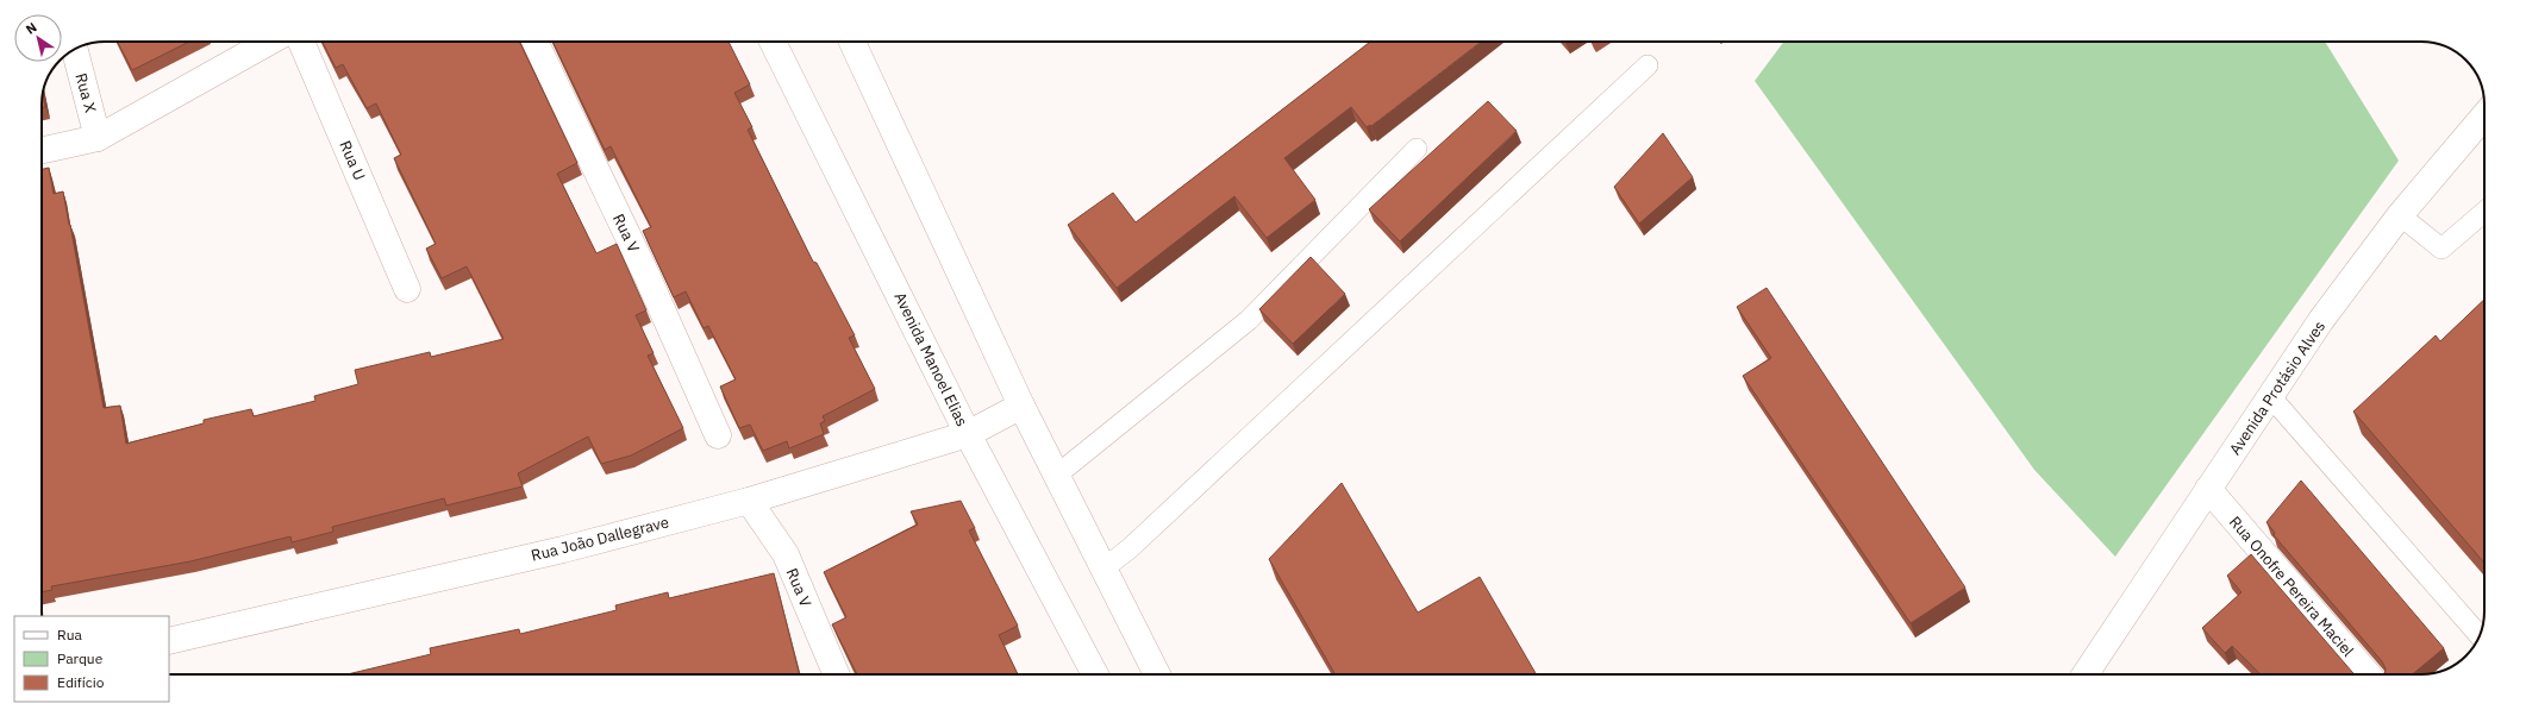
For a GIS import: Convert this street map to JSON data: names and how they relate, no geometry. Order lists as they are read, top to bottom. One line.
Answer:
{"streets":{"street":["Rua X","Rua U","Rua V","Avenida Manoel Elias","Avenida Protásio Alves","Rua João Dallegrave","Rua Onofre Pereira Maciel"]},"crossings":[["Rua V","Rua João Dallegrave"],["Avenida Manoel Elias","Rua João Dallegrave"],["Avenida Protásio Alves","Rua Onofre Pereira Maciel"]],"legend":["Rua","Parque","Edifício"],"north":"top left"}
